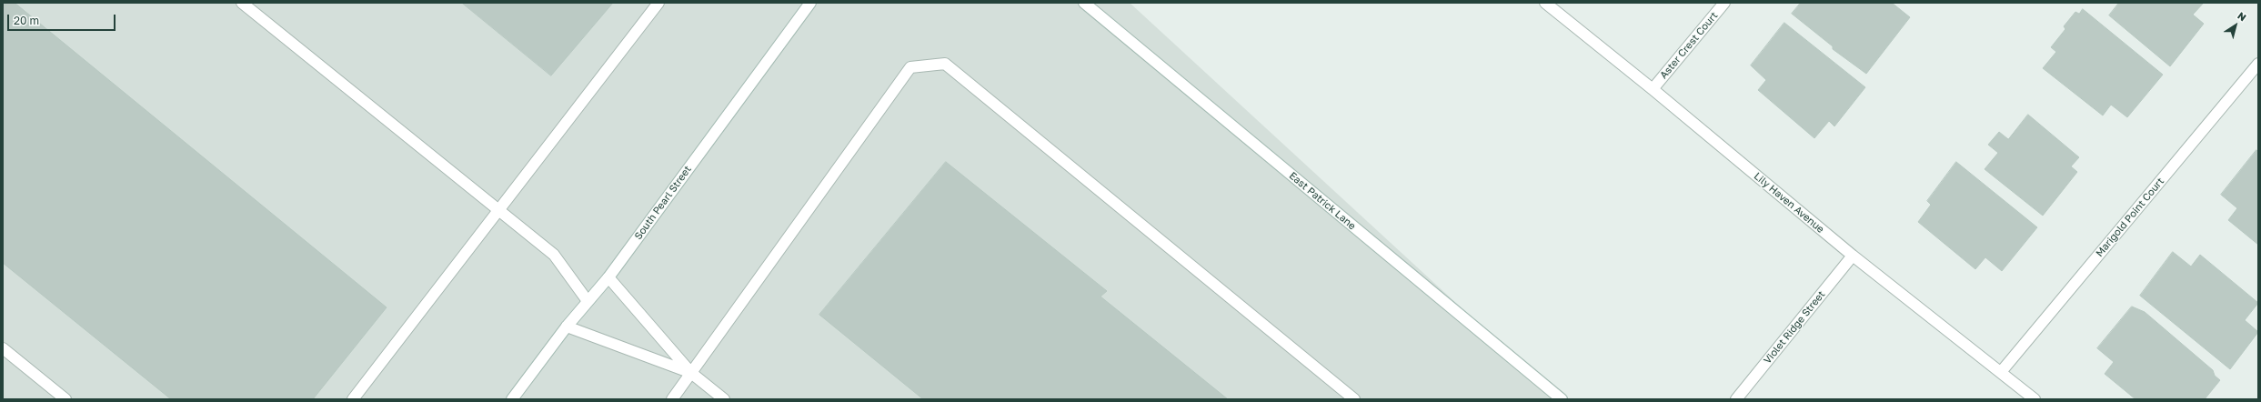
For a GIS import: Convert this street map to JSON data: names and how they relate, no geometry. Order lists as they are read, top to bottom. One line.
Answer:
{"streets":{"street":["Aster Crest Court","East Patrick Lane","South Pearl Street","Lily Haven Avenue","Marigold Point Court","Violet Ridge Street"]},"crossings":[["Aster Crest Court","Lily Haven Avenue"],["Lily Haven Avenue","Marigold Point Court"],["Lily Haven Avenue","Violet Ridge Street"]],"scale_bar":"20 m","north":"top right"}
